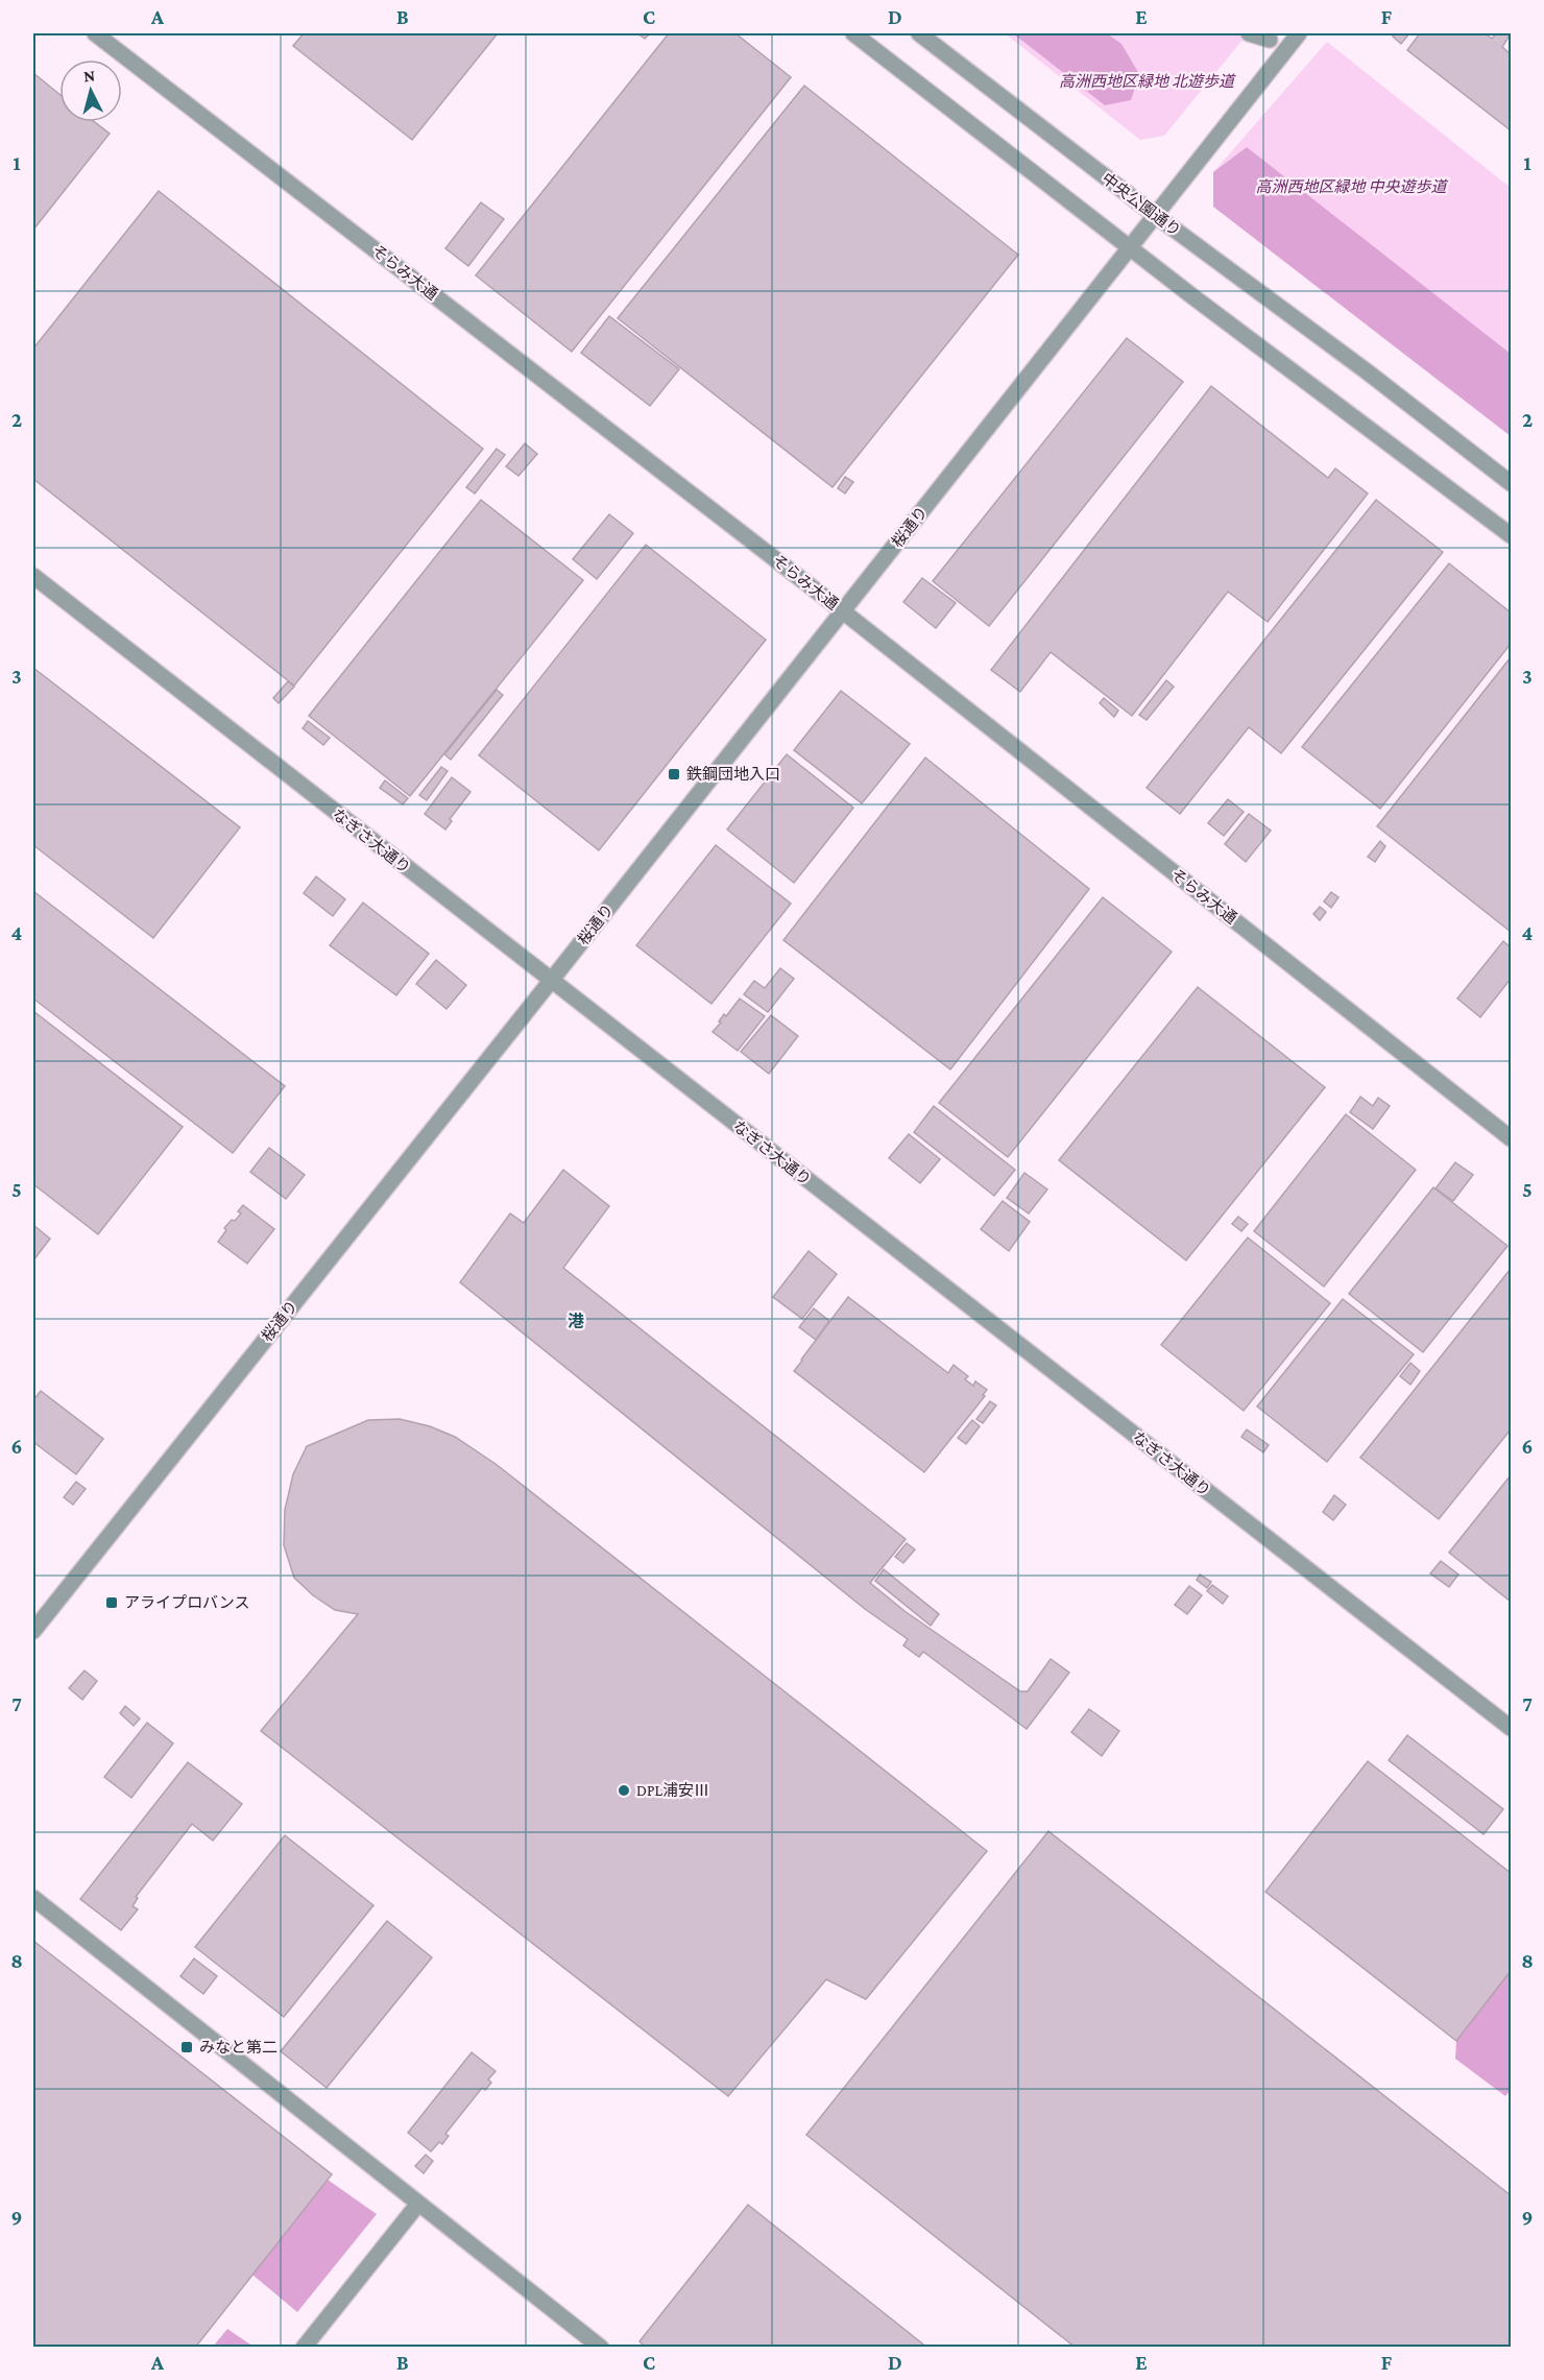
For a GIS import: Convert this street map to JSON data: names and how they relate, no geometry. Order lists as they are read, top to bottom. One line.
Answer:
{"streets":{"street":["中央公園通り","そらみ大通","桜通り","なぎさ大通り"]},"crossings":[["中央公園通り","桜通り"],["そらみ大通","桜通り"],["桜通り","なぎさ大通り"]],"districts":["港"],"parks":["高洲西地区緑地 北遊歩道","高洲西地区緑地 中央遊歩道"],"places":{"transit":["鉄鋼団地入口","アライプロバンス","みなと第二"],"other":["DPL浦安Ⅲ"]},"north":"top","grid":{"columns":["A","B","C","D","E","F"],"rows":["1","2","3","4","5","6","7","8","9"]}}
